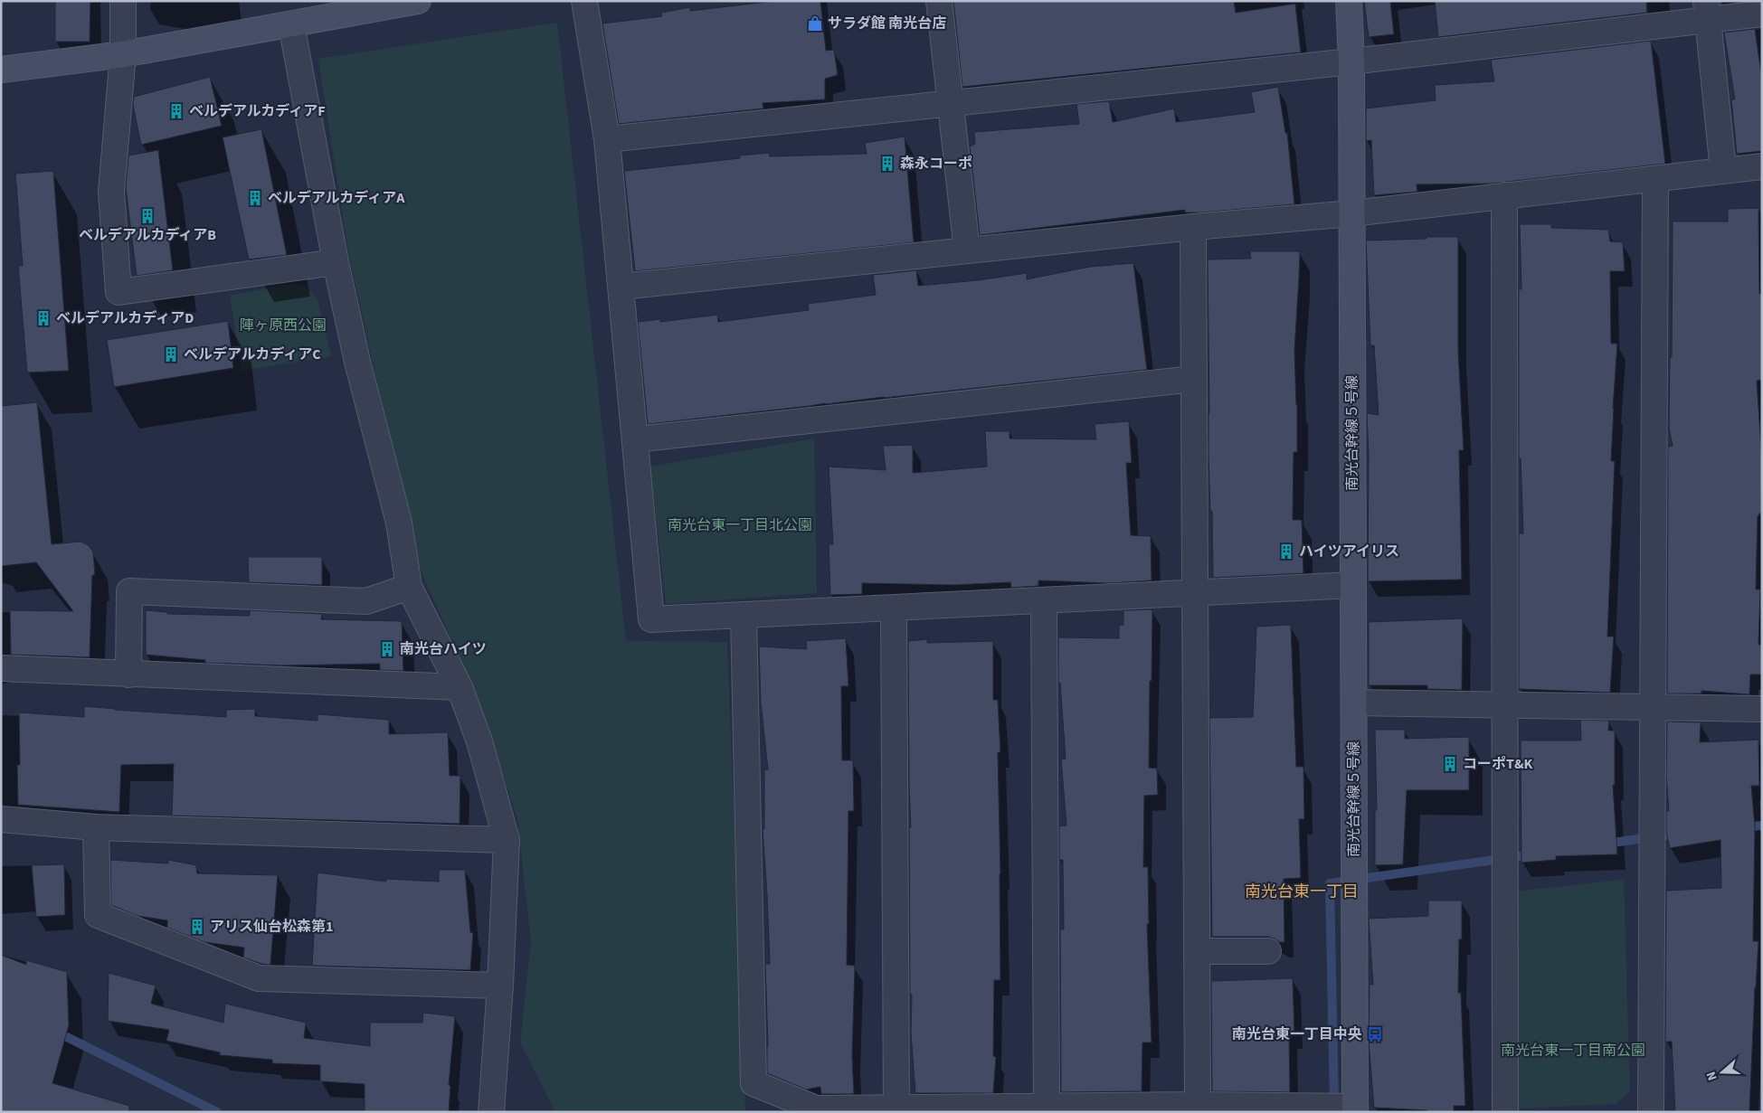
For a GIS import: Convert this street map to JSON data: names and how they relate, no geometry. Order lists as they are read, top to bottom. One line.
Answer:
{"streets":{"street":["南光台幹線５号線"]},"districts":["南光台東一丁目"],"parks":["陣ヶ原西公園","南光台東一丁目北公園","南光台東一丁目南公園"],"places":{"shop":["サラダ館 南光台店"],"building":["ベルデアルカディアF","森永コーポ","ベルデアルカディアA","ベルデアルカディアB","ベルデアルカディアD","ベルデアルカディアC","ハイツアイリス","南光台ハイツ","コーポT&K","アリス仙台松森第1"],"bus stop":["南光台東一丁目中央"]},"north":"left"}
